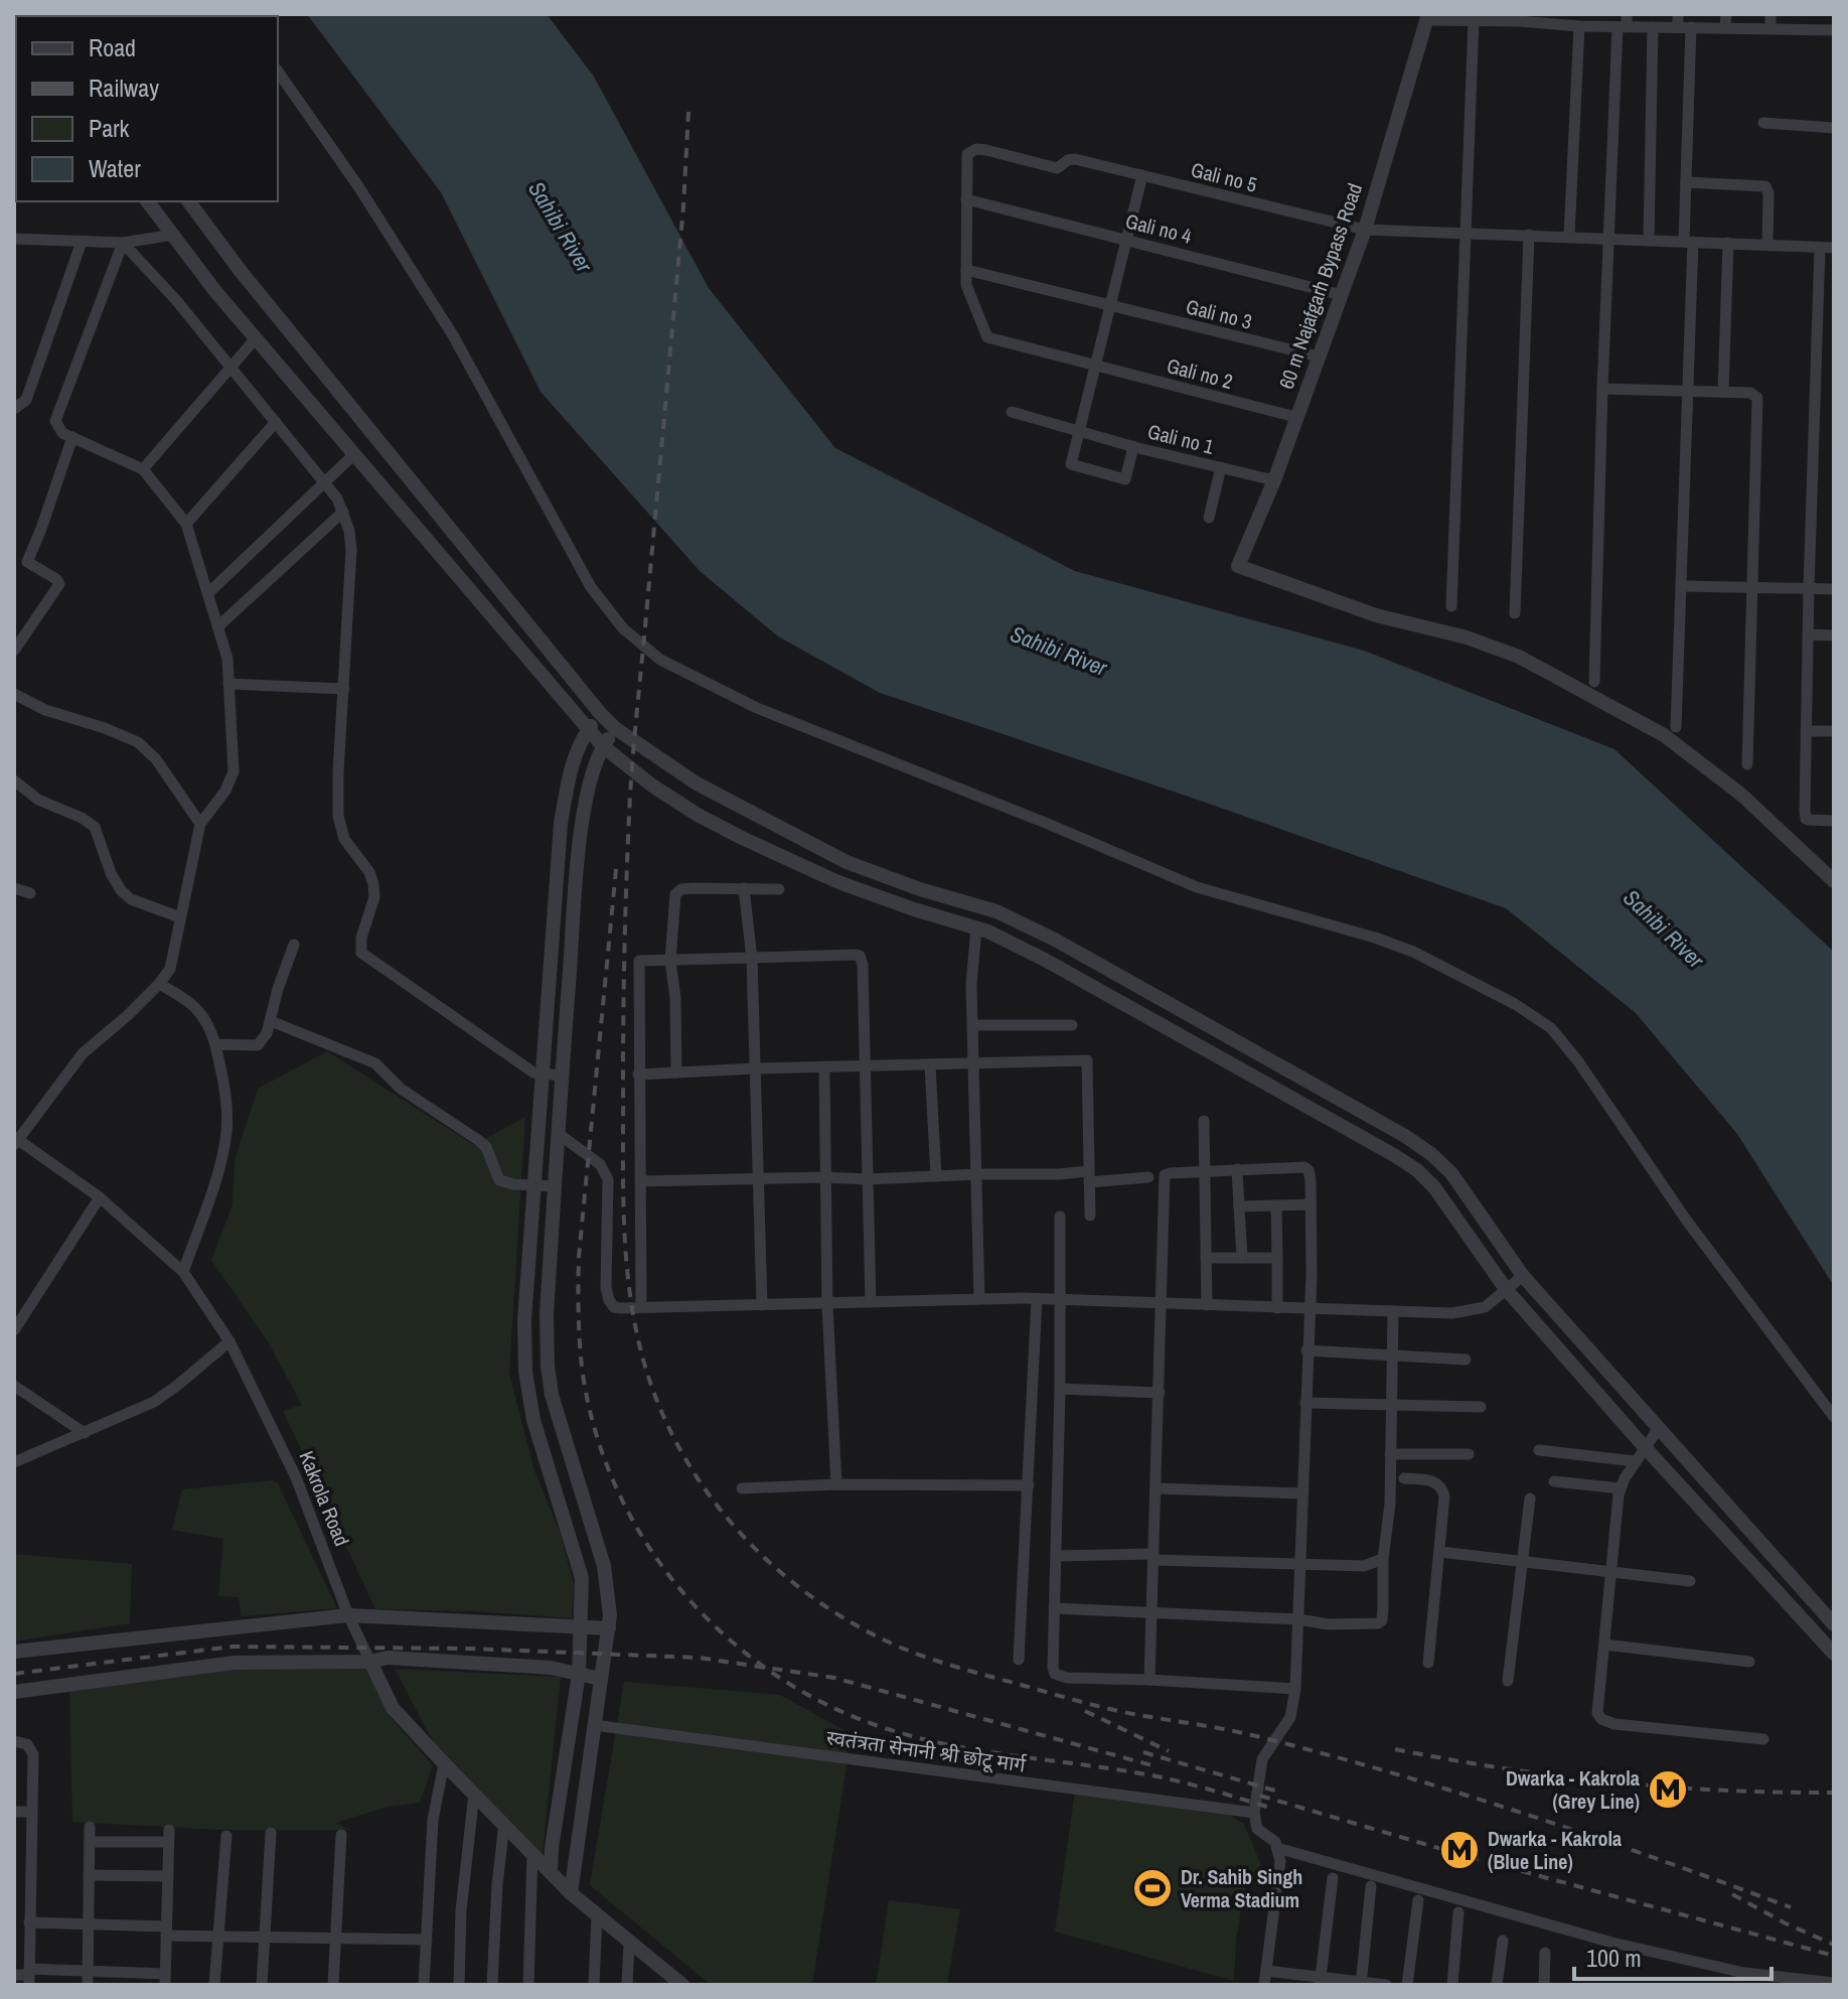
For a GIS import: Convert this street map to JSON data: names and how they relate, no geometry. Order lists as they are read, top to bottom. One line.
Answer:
{"streets":{"street":["Gali no 5","Gali no 4","60 m Najafgarh Bypass Road","Gali no 3","Gali no 2","Gali no 1","Kakrola Road","स्वतंत्रता सेनानी श्री छोटू मार्ग"]},"crossings":[["Gali no 5","Gali no 4"],["Gali no 5","60 m Najafgarh Bypass Road"],["Gali no 4","60 m Najafgarh Bypass Road"],["60 m Najafgarh Bypass Road","Gali no 3"],["60 m Najafgarh Bypass Road","Gali no 2"],["60 m Najafgarh Bypass Road","Gali no 1"],["Gali no 3","Gali no 2"]],"water":["Sahibi River"],"places":{"metro station":["Dwarka - Kakrola (Grey Line)","Dwarka - Kakrola (Blue Line)"],"sports":["Dr. Sahib Singh Verma Stadium"]},"legend":["Road","Railway","Park","Water"],"scale_bar":"100 m"}
